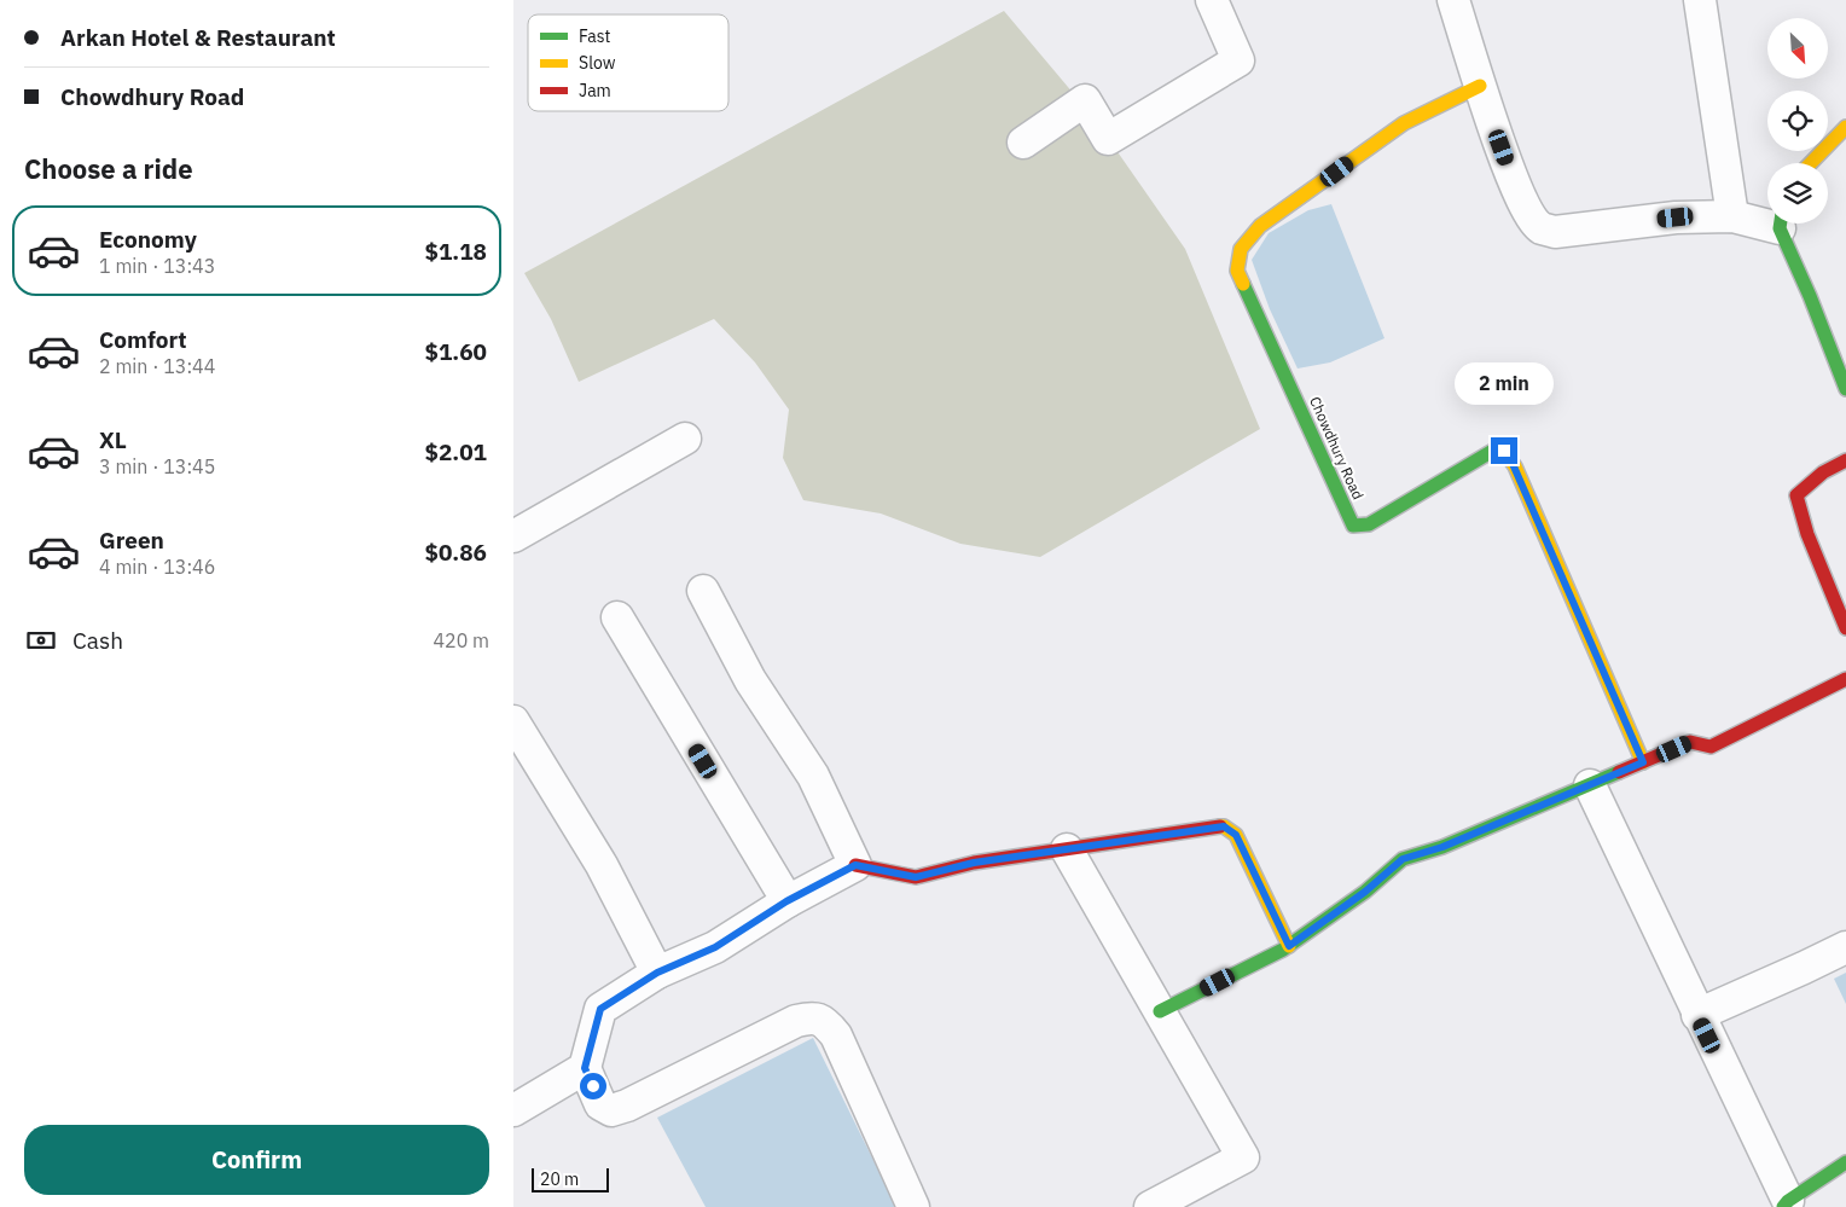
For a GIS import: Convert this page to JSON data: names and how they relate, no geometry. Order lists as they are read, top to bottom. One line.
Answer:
{"streets":{"street":["Chowdhury Road"]},"legend":["Fast","Slow","Jam"],"scale_bar":"20 m","north":"bottom right","page":{"banner":["Arkan Hotel & Restaurant","Chowdhury Road"],"heading":"Choose a ride","list":[{"name":"Economy","note":"1 min · 13:43","value":"$1.18"},{"name":"Comfort","note":"2 min · 13:44","value":"$1.60"},{"name":"XL","note":"3 min · 13:45","value":"$2.01"},{"name":"Green","note":"4 min · 13:46","value":"$0.86"}],"bubble":"2 min","pay":["Cash","420 m"],"buttons":"Confirm","scale":"20 m"}}
